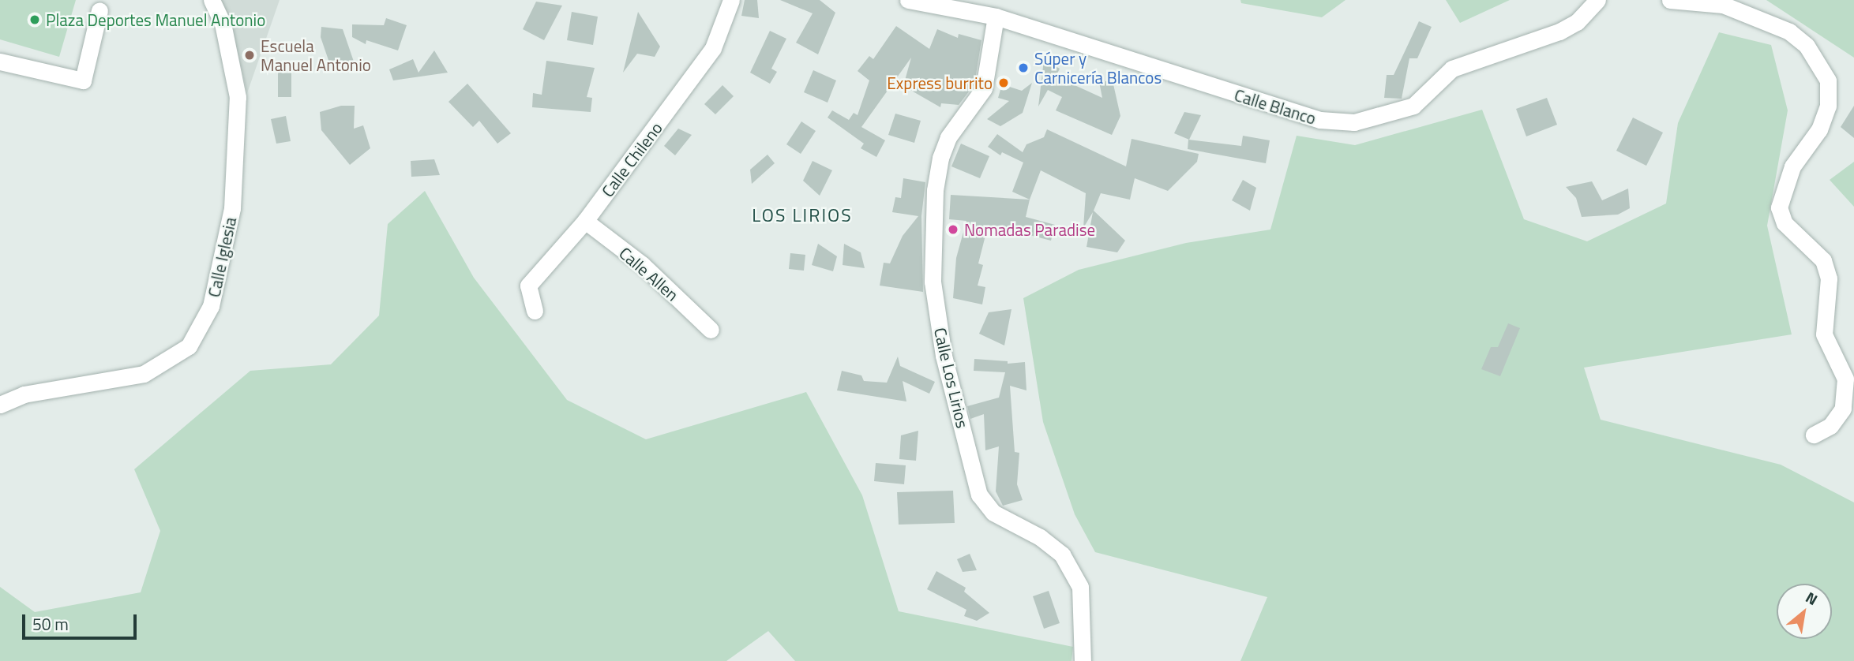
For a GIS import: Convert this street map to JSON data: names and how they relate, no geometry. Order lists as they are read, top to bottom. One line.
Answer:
{"streets":{"street":["Calle Blanco","Calle Chileno","Calle Iglesia","Calle Allen","Calle Los Lirios"]},"crossings":[["Calle Blanco","Calle Los Lirios"],["Calle Chileno","Calle Allen"]],"districts":["LOS LIRIOS"],"places":["Plaza Deportes Manuel Antonio","Escuela Manuel Antonio","Súper y Carnicería Blancos","Express burrito","Nomadas Paradise"],"scale_bar":"50 m","north":"top right"}
